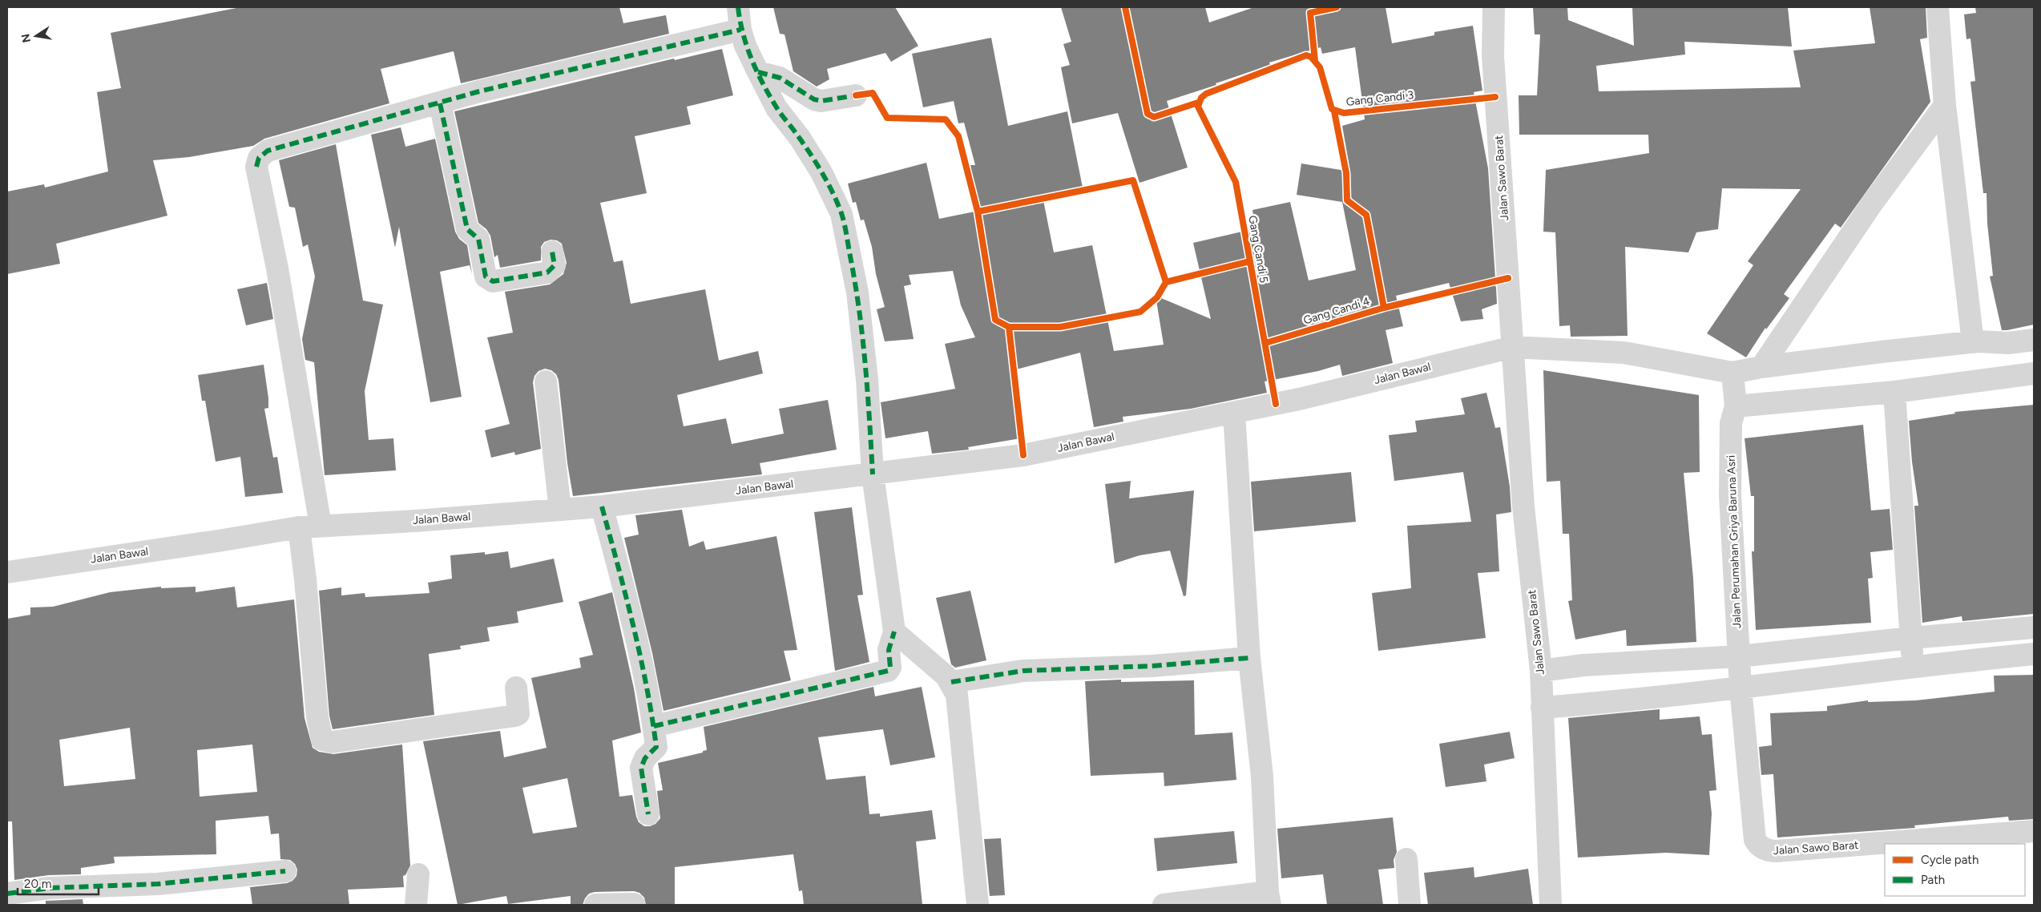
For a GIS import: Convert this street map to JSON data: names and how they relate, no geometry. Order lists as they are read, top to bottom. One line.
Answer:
{"streets":{"street":["Jalan Sawo Barat","Jalan Bawal","Jalan Perumahan Griya Baruna Asri"],"cycle path":["Gang Candi 3","Gang Candi 5","Gang Candi 4"]},"crossings":[["Jalan Sawo Barat","Jalan Bawal"],["Jalan Sawo Barat","Jalan Perumahan Griya Baruna Asri"],["Jalan Bawal","Jalan Perumahan Griya Baruna Asri"]],"legend":["Cycle path","Path"],"scale_bar":"20 m","north":"left"}
